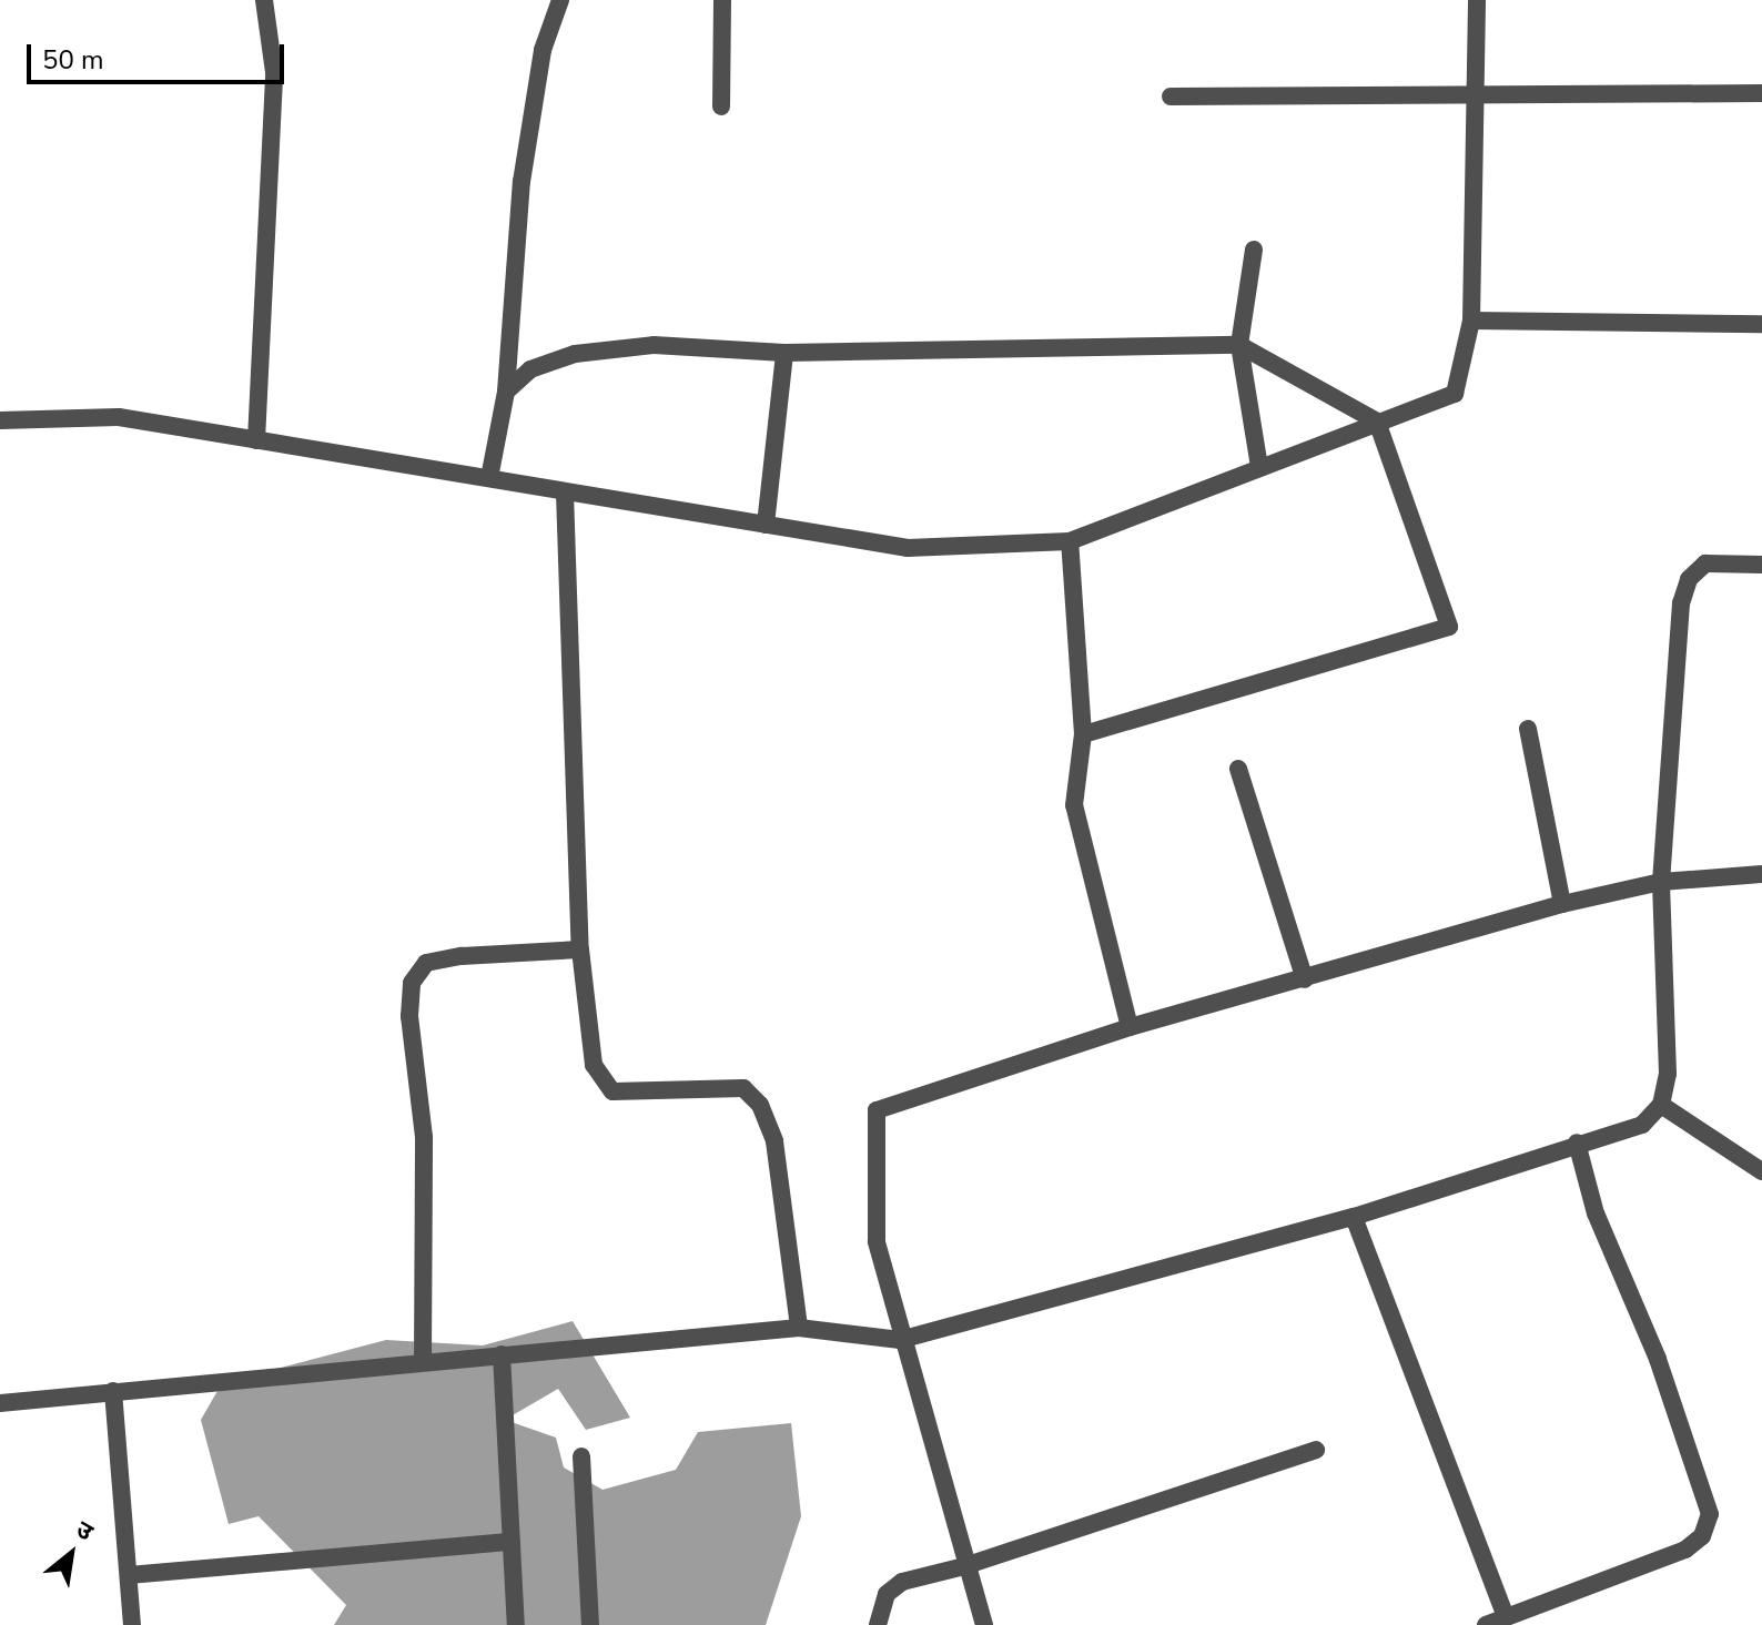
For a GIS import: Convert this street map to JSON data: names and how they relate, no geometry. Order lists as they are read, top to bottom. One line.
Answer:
{"scale_bar":"50 m","north":"top right"}
